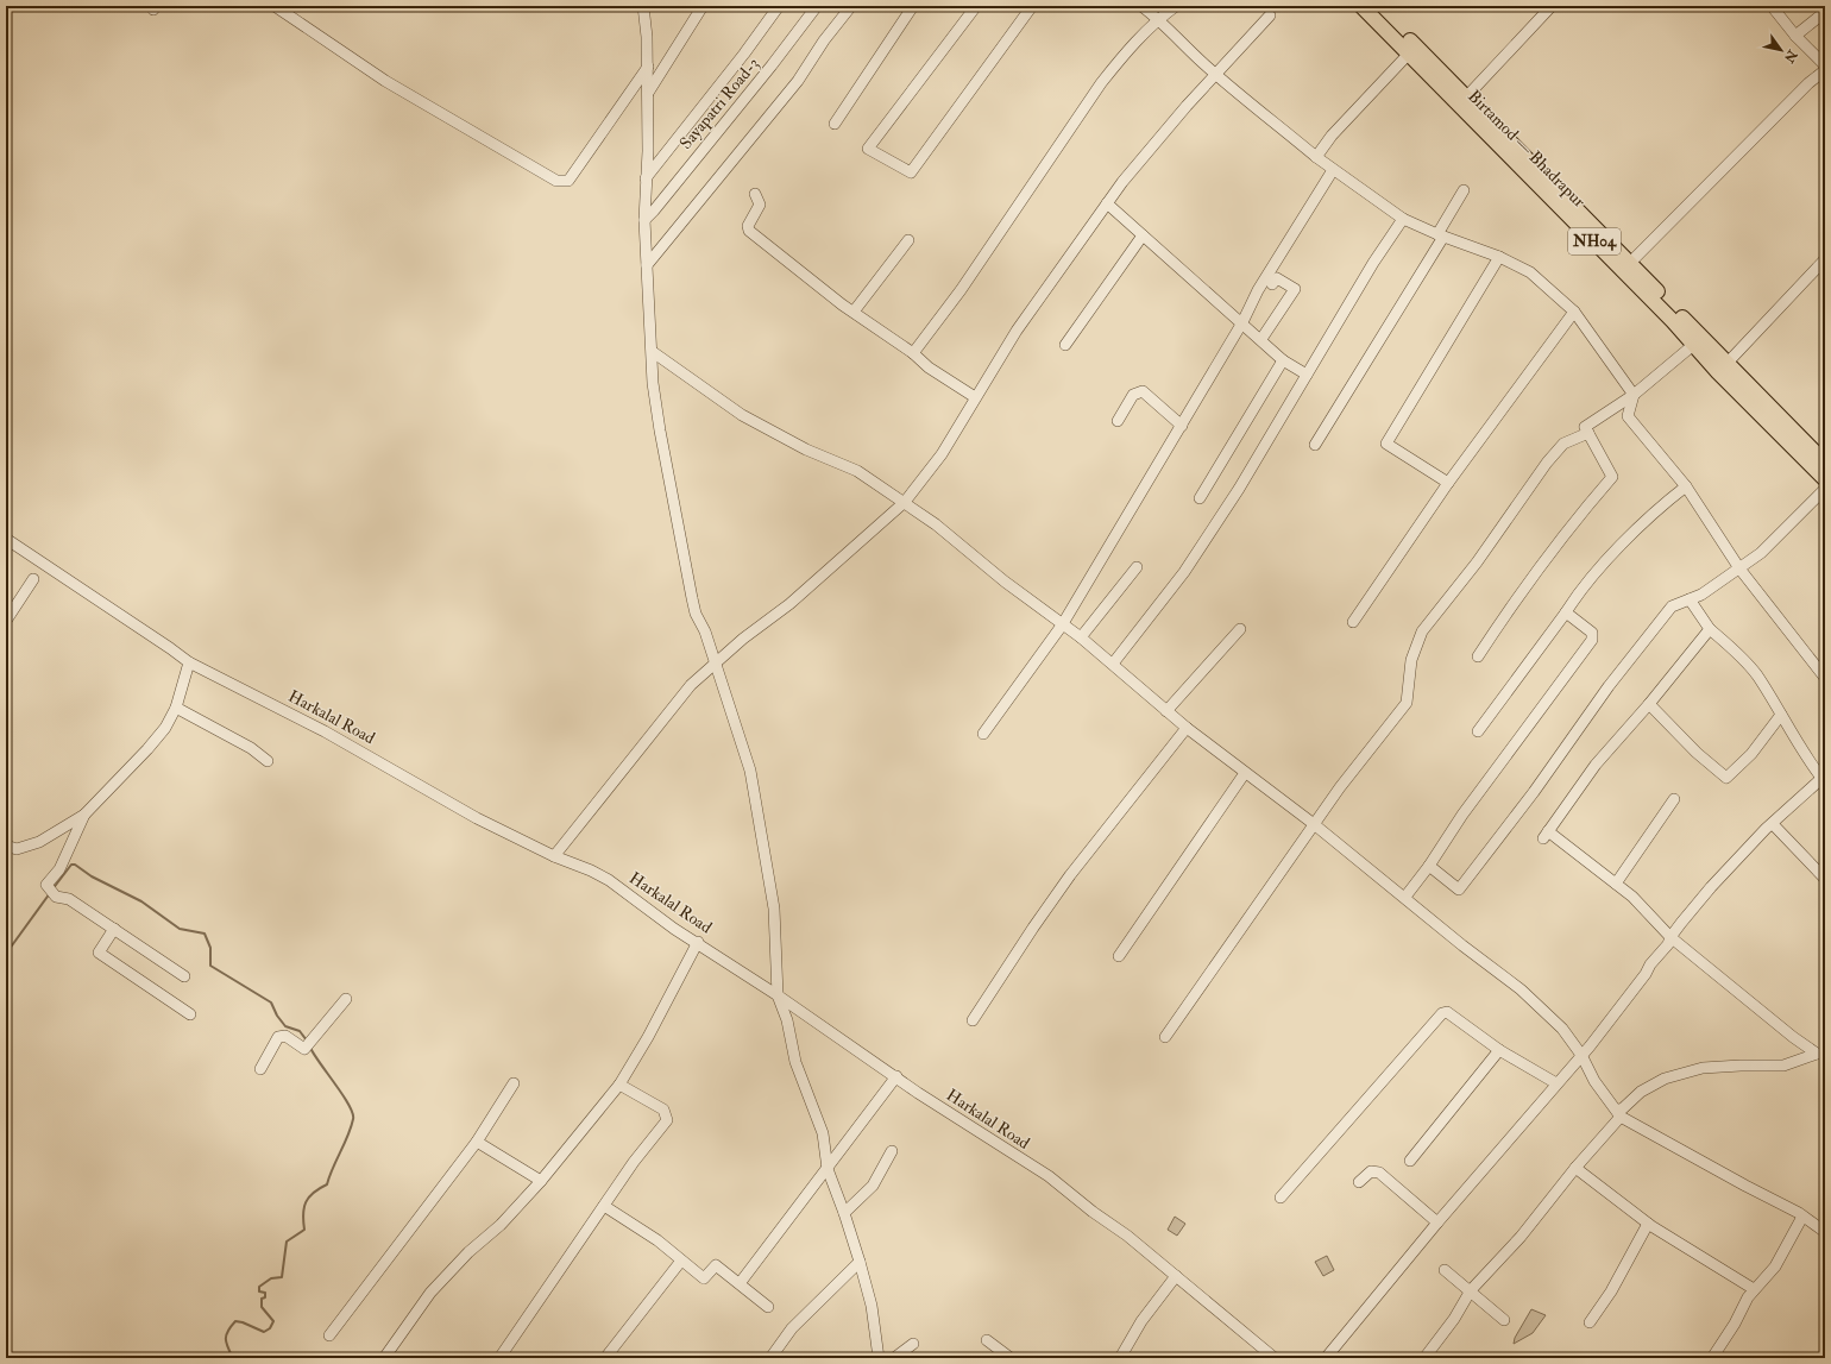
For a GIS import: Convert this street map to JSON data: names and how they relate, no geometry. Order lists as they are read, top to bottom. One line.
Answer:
{"streets":{"main road":["Birtamod — Bhadrapur","NH04"],"street":["Sayapatri Road-3","Harkalal Road"]},"north":"bottom right"}
